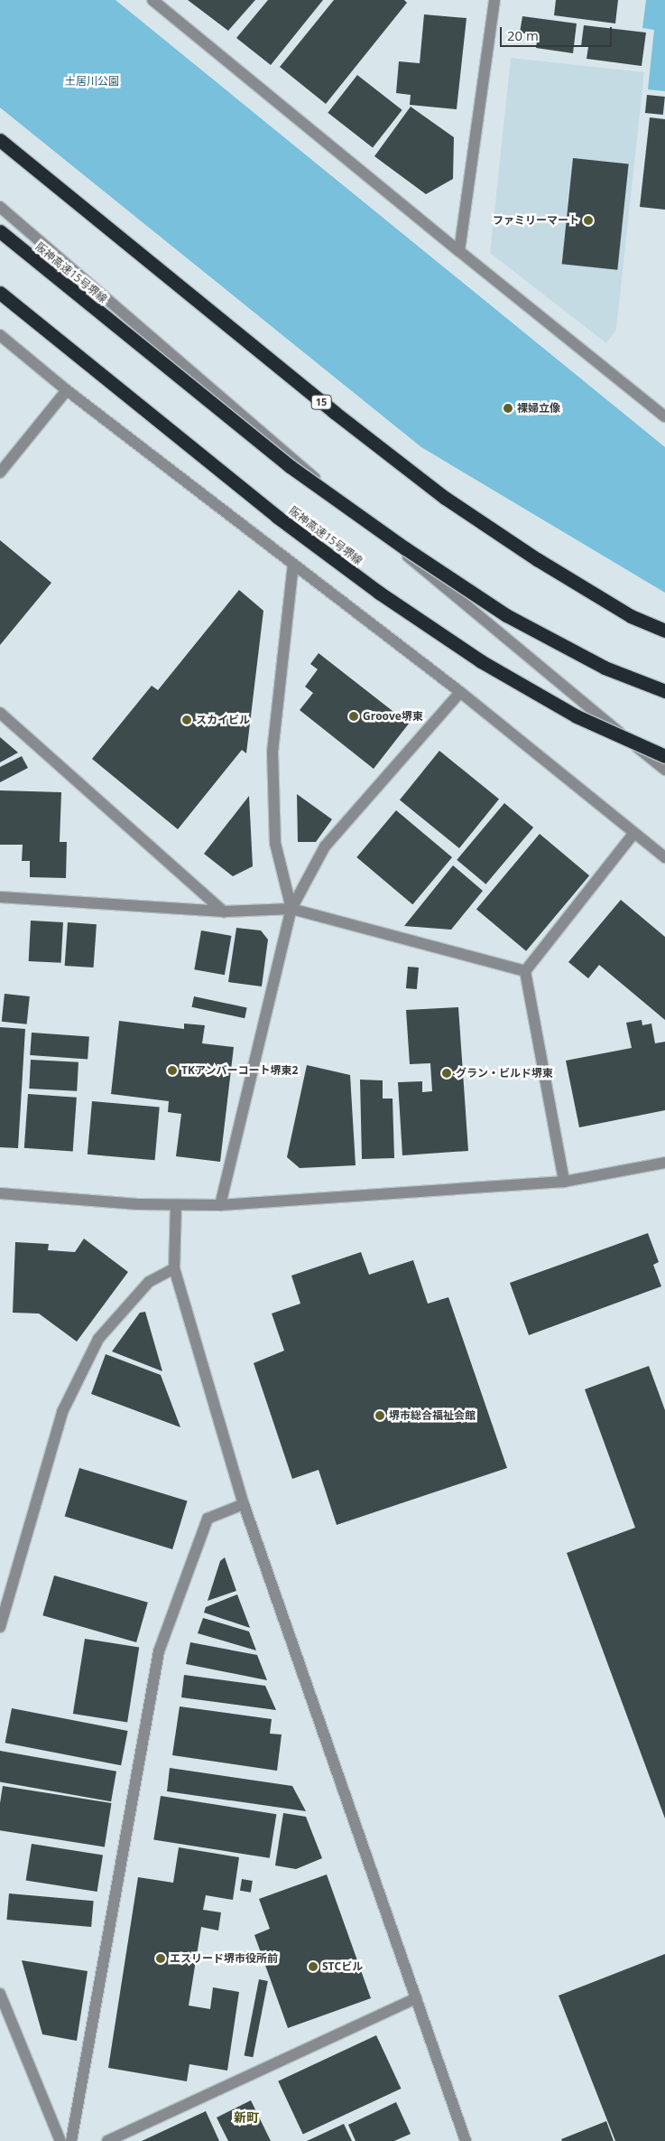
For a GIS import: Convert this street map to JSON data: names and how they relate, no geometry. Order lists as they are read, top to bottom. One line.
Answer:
{"streets":{"highway":["阪神高速15号堺線","15"]},"districts":["新町"],"parks":["土居川公園"],"places":["ファミリーマート","裸婦立像","Groove堺東","スカイビル","TKアンバーコート堺東2","グラン・ビルド堺東","堺市総合福祉会館","エスリード堺市役所前","STCビル"],"scale_bar":"20 m"}
